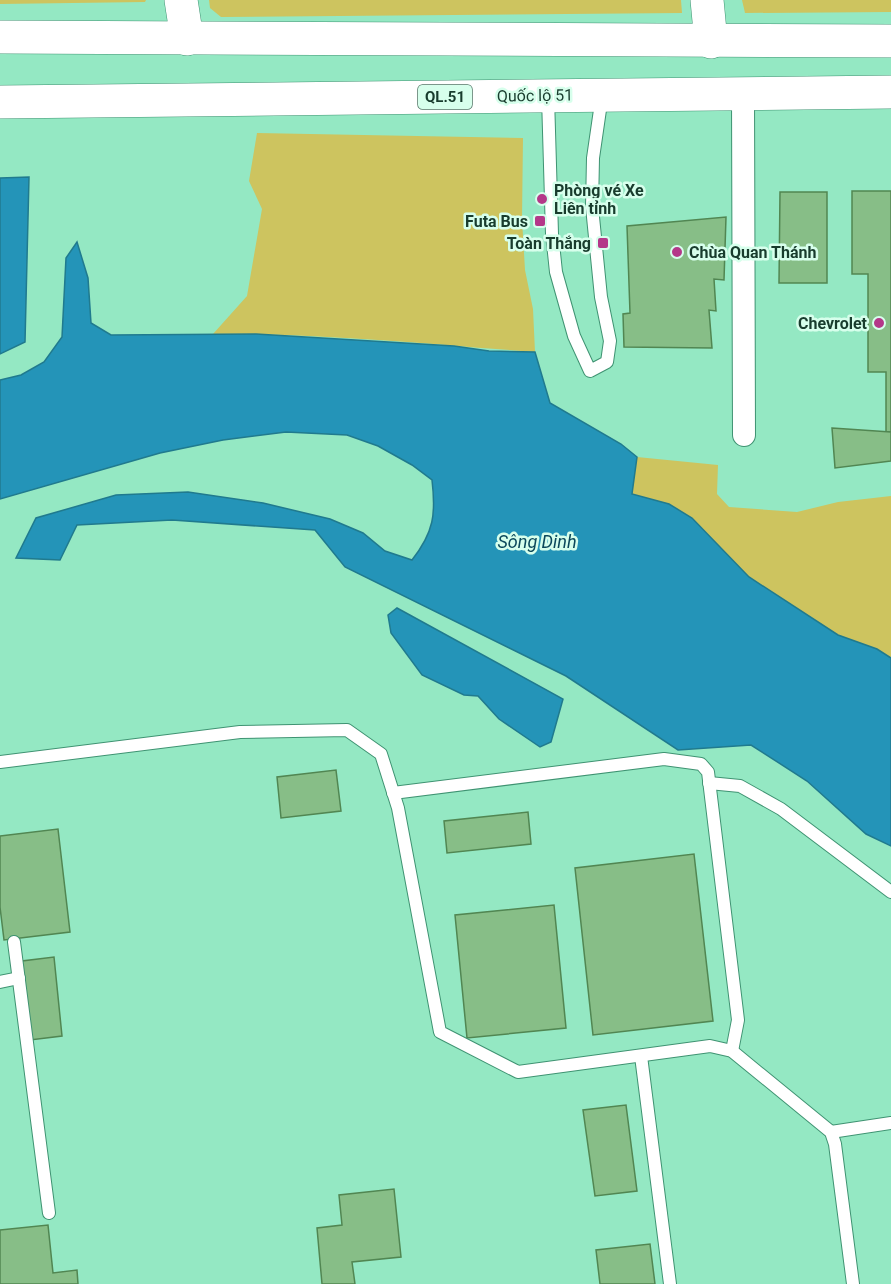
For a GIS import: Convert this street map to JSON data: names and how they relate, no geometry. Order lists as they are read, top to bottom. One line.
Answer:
{"streets":{"main road":["Quốc lộ 51","QL.51"]},"water":["Sông Dinh"],"places":{"other":["Phòng vé Xe Liên tỉnh","Chùa Quan Thánh","Chevrolet"],"transit":["Futa Bus","Toàn Thắng"]}}
